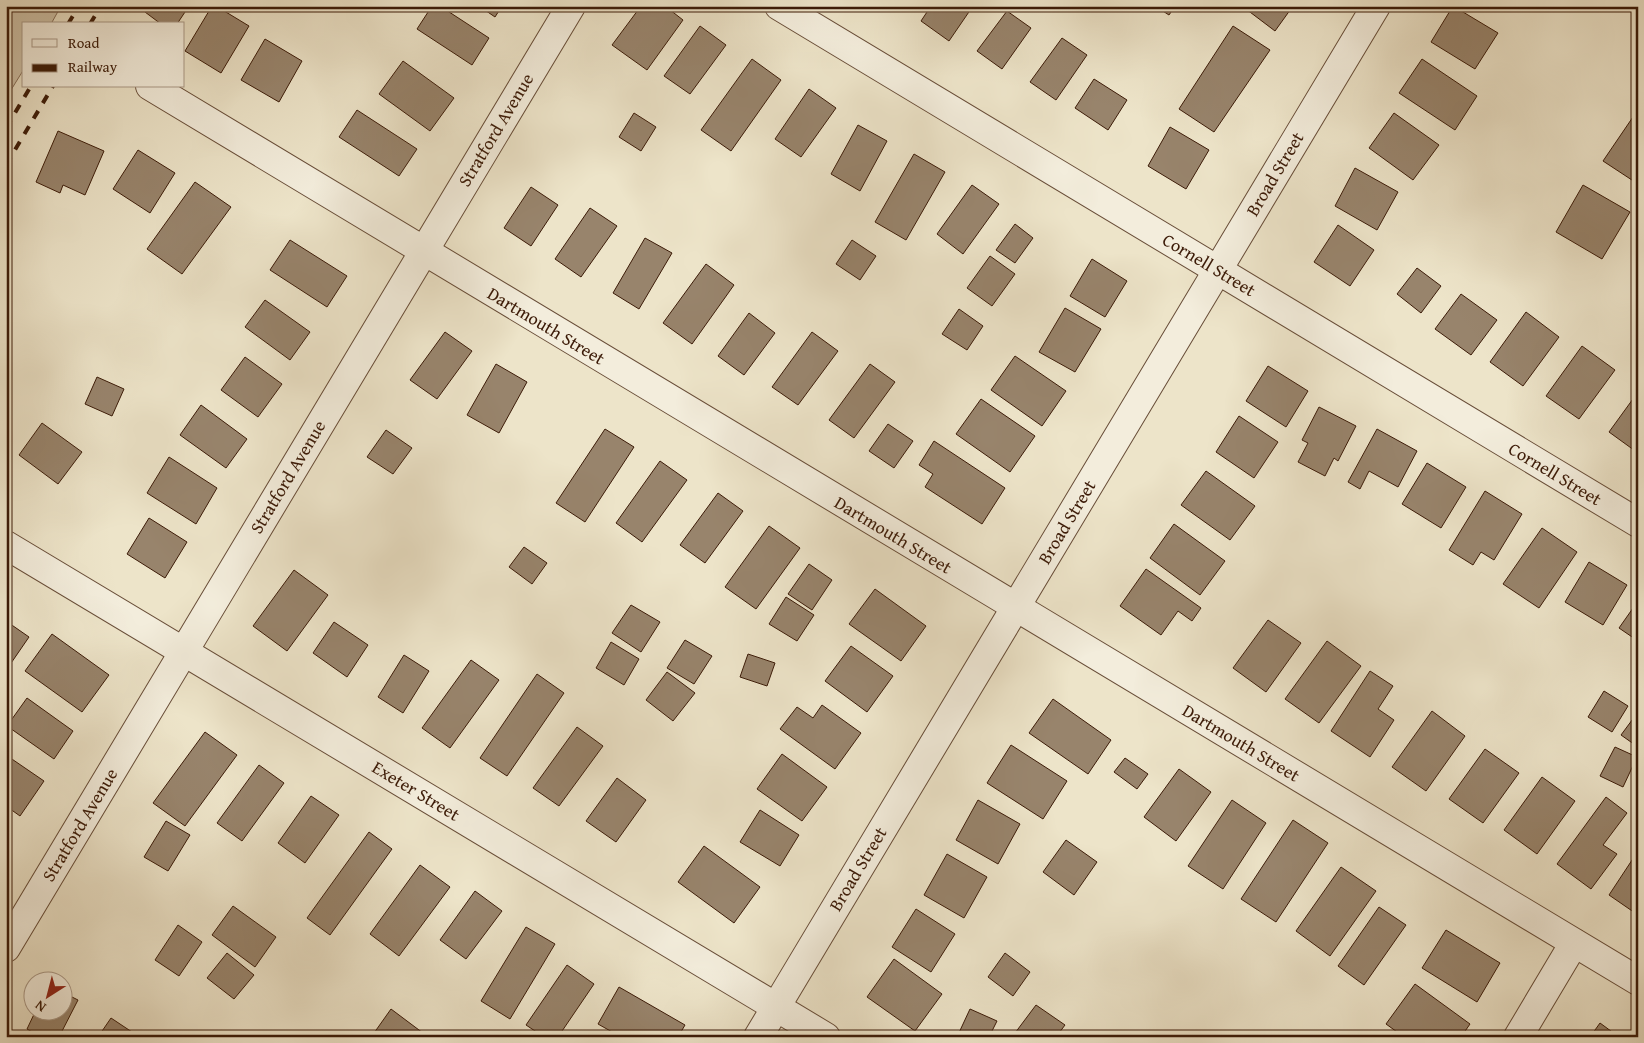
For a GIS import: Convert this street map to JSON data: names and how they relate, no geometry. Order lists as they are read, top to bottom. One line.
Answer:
{"streets":{"street":["Stratford Avenue","Broad Street","Cornell Street","Dartmouth Street","Exeter Street"]},"crossings":[["Stratford Avenue","Dartmouth Street"],["Stratford Avenue","Exeter Street"],["Broad Street","Cornell Street"],["Broad Street","Dartmouth Street"],["Broad Street","Exeter Street"]],"legend":["Road","Railway"],"north":"bottom left"}
